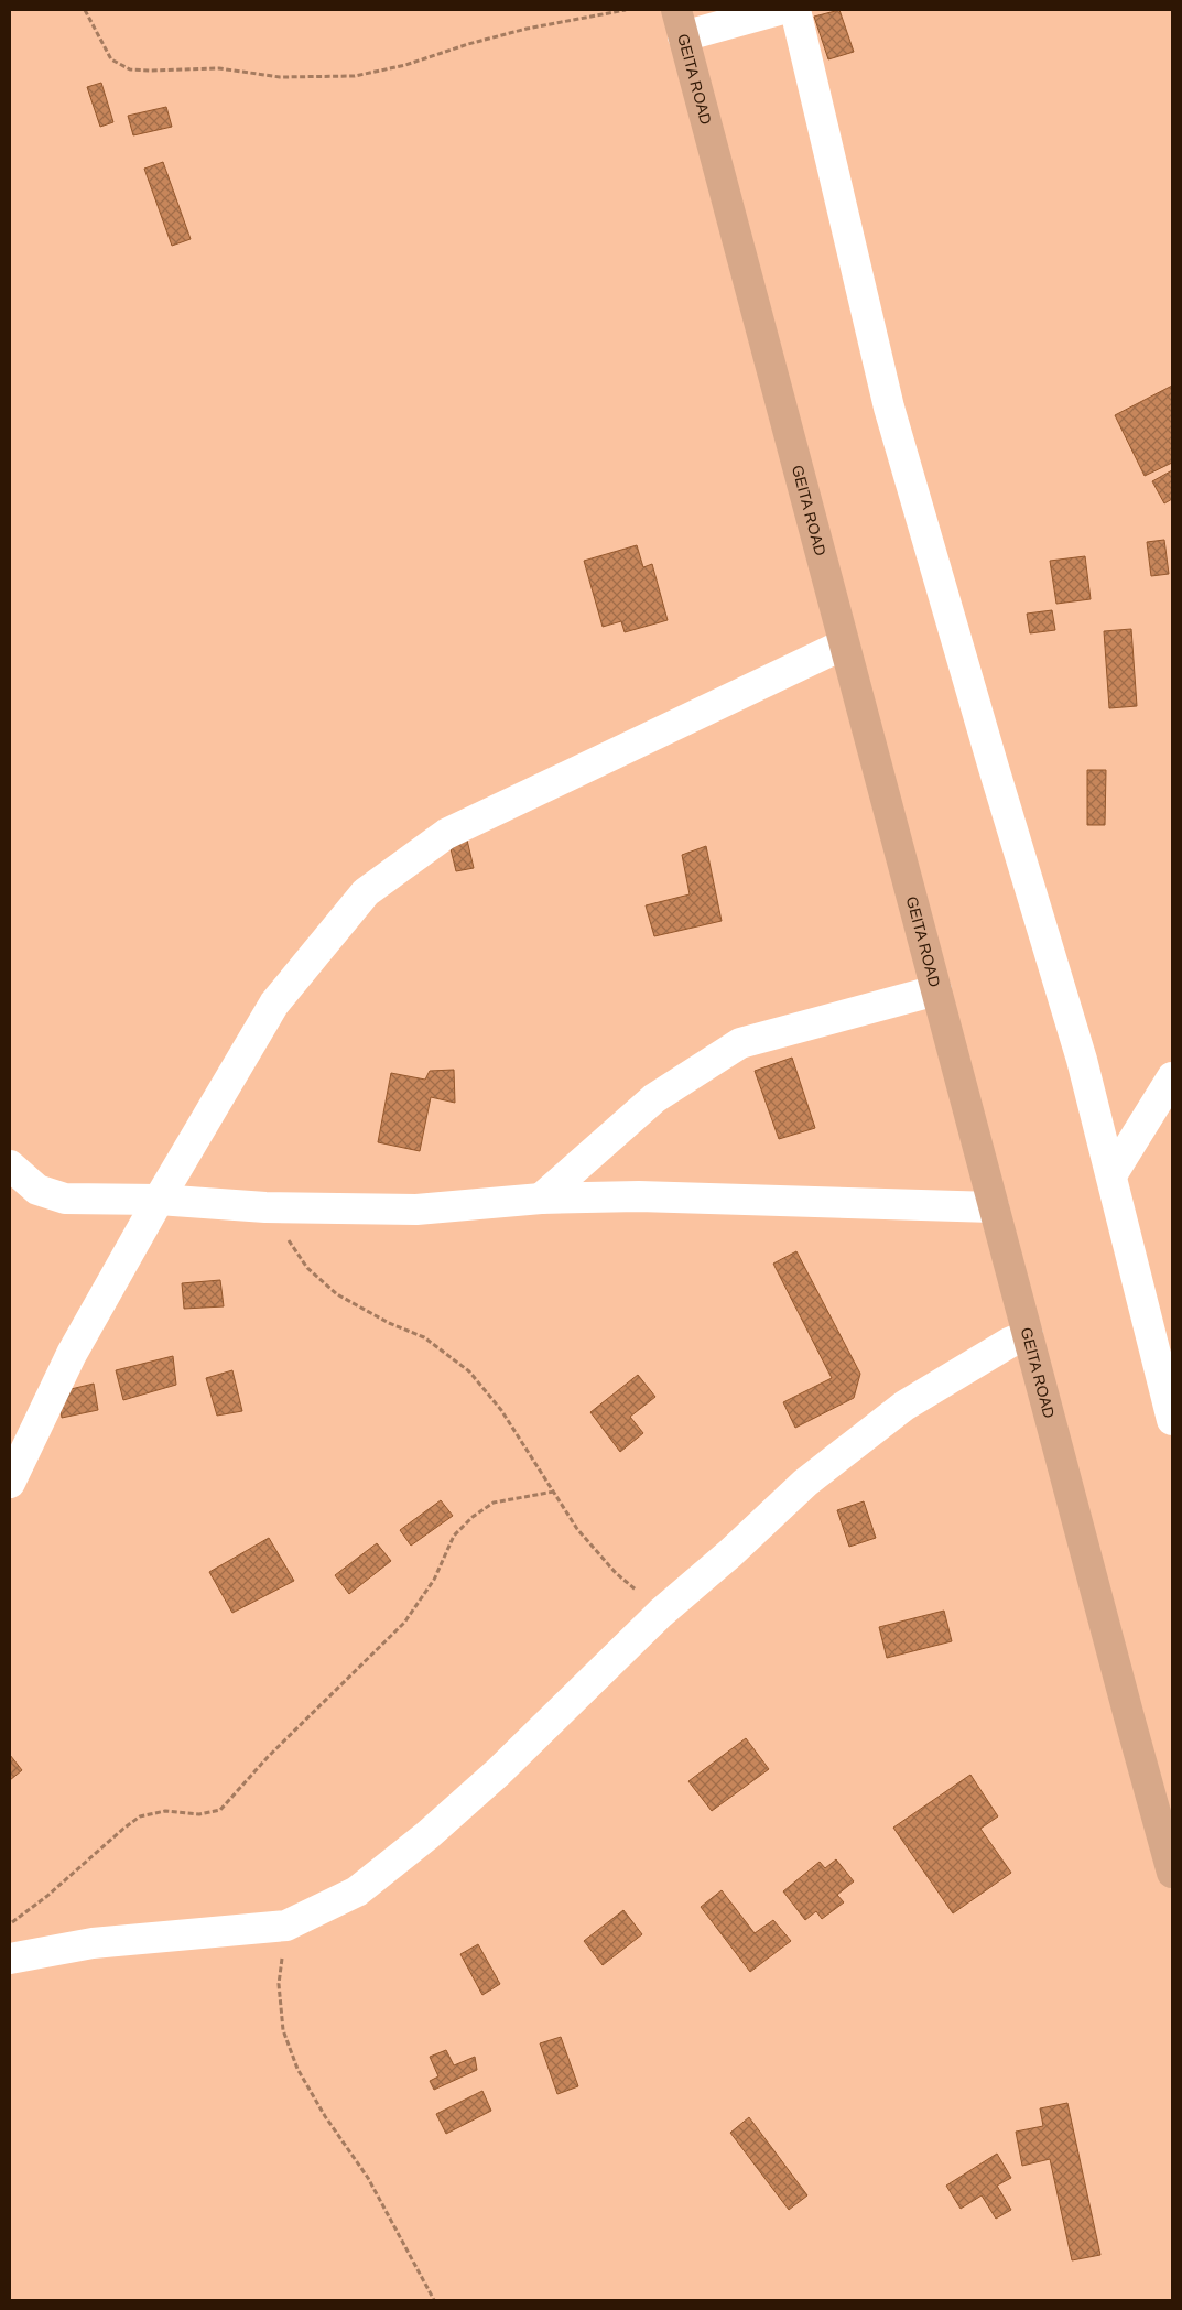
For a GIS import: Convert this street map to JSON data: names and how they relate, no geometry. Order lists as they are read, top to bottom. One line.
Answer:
{"streets":{"highway":["GEITA ROAD"]}}
